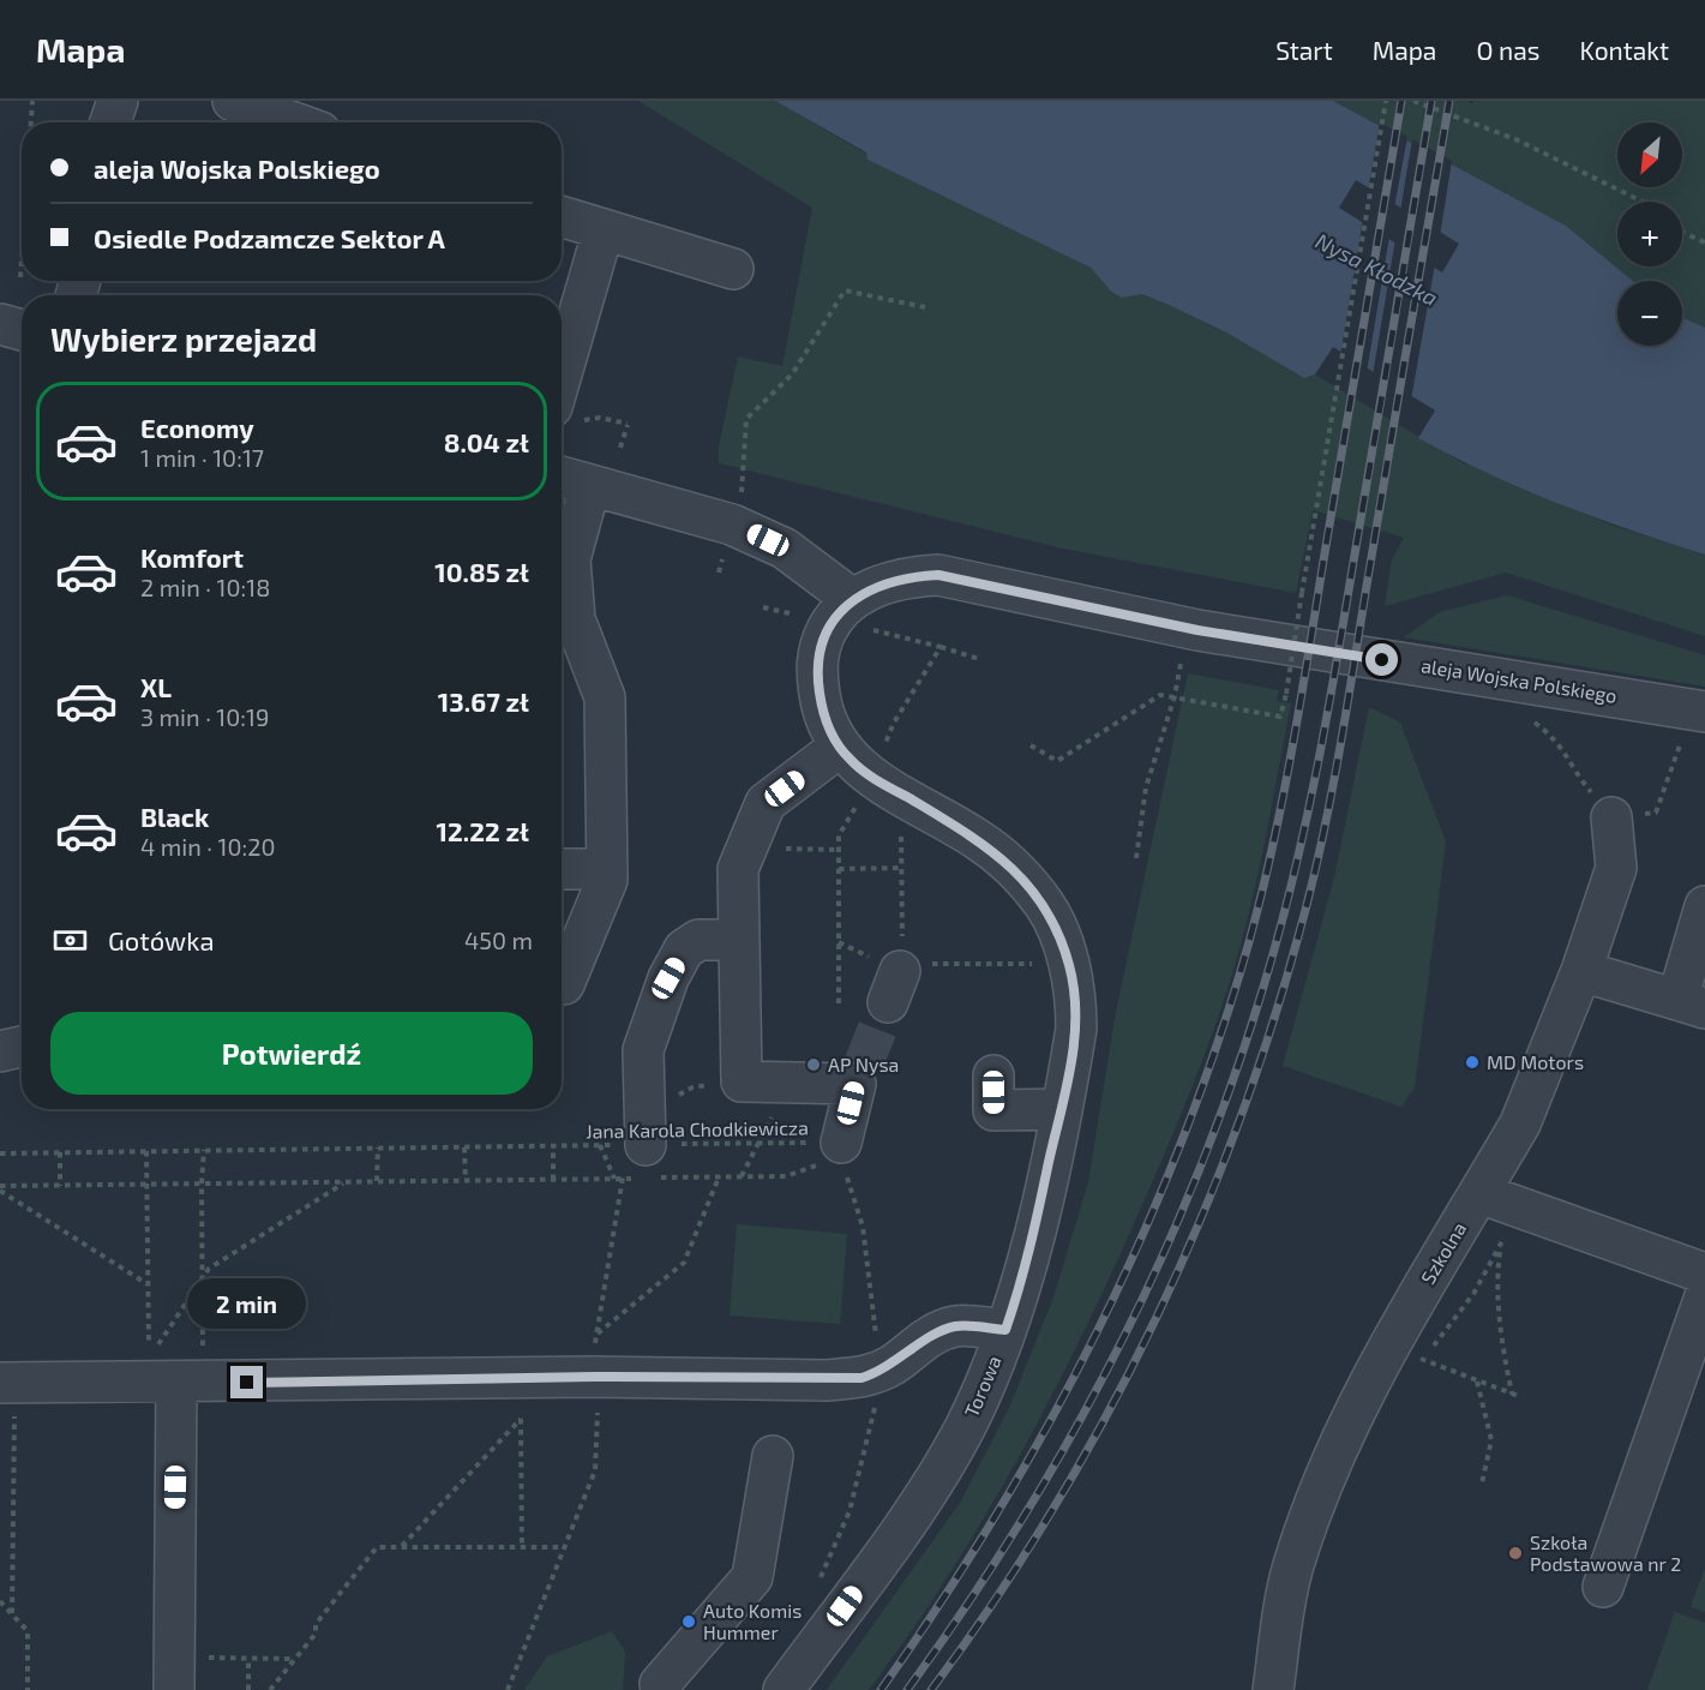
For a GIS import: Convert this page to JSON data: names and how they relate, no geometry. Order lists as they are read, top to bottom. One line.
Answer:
{"streets":{"street":["aleja Wojska Polskiego","Szkolna","Torowa"],"path":["Jana Karola Chodkiewicza"]},"crossings":[["aleja Wojska Polskiego","Torowa"]],"water":["Nysa Kłodzka"],"places":["MD Motors","AP Nysa","Szkoła Podstawowa nr 2","Auto Komis Hummer"],"north":"bottom left","page":{"header":"Mapa","nav":["Start","Mapa","O nas","Kontakt"],"map_buttons":["+","−"],"banner":["aleja Wojska Polskiego","Osiedle Podzamcze Sektor A"],"heading":"Wybierz przejazd","list":[{"name":"Economy","note":"1 min · 10:17","value":"8.04 zł"},{"name":"Komfort","note":"2 min · 10:18","value":"10.85 zł"},{"name":"XL","note":"3 min · 10:19","value":"13.67 zł"},{"name":"Black","note":"4 min · 10:20","value":"12.22 zł"}],"pay":["Gotówka","450 m"],"buttons":"Potwierdź","bubble":"2 min"}}
